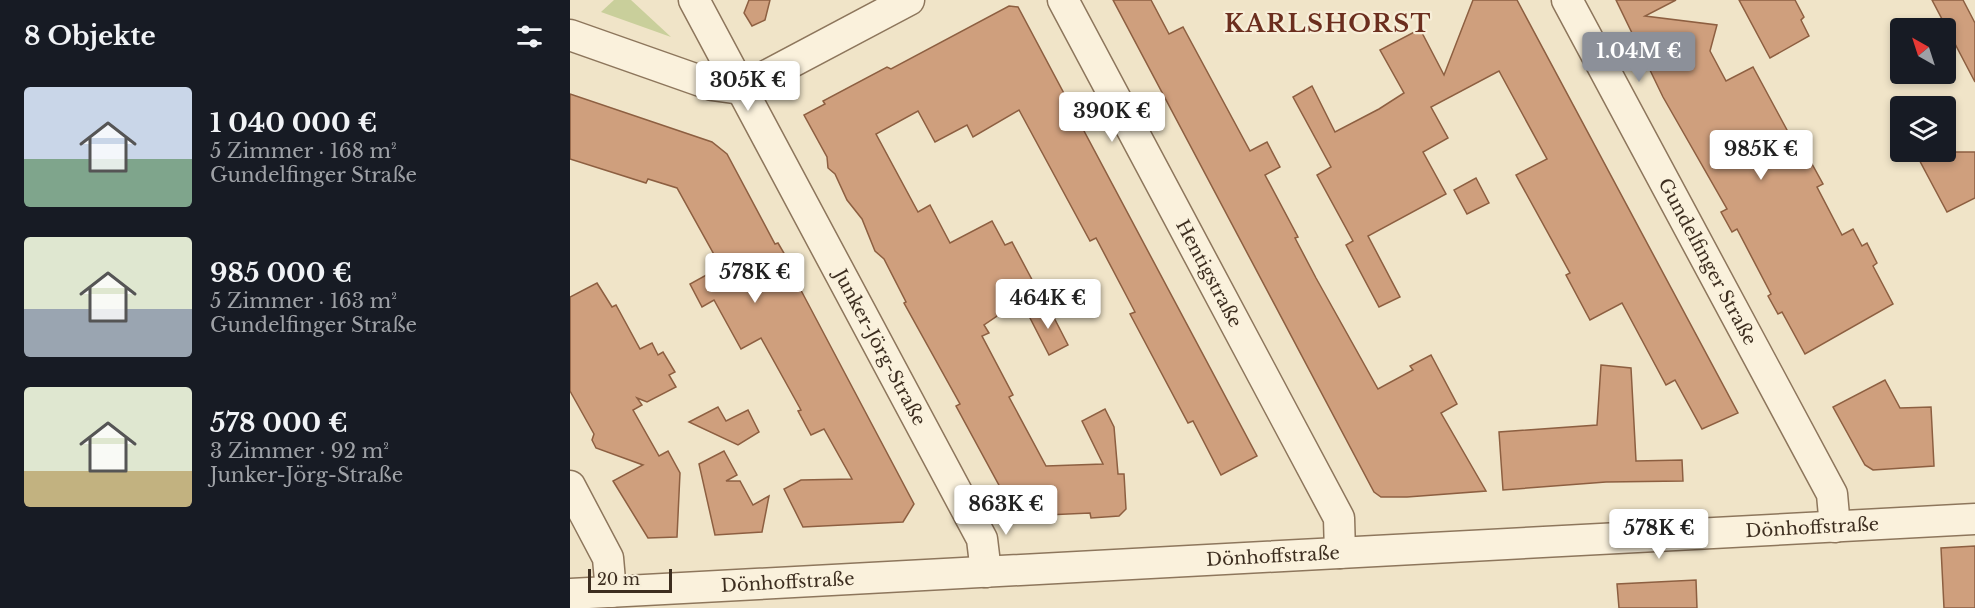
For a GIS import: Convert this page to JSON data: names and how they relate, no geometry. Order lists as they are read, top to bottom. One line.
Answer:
{"streets":{"street":["Gundelfinger Straße","Hentigstraße","Junker-Jörg-Straße","Dönhoffstraße"]},"crossings":[["Gundelfinger Straße","Dönhoffstraße"],["Hentigstraße","Dönhoffstraße"],["Junker-Jörg-Straße","Dönhoffstraße"]],"districts":["KARLSHORST"],"scale_bar":"20 m","north":"top left","page":{"heading":"8 Objekte","price":["1.04M €","305K €","390K €","985K €","578K €","464K €","863K €","578K €"],"list":[{"name":"1 040 000 €","note":"5 Zimmer · 168 m² · Gundelfinger Straße"},{"name":"985 000 €","note":"5 Zimmer · 163 m² · Gundelfinger Straße"},{"name":"578 000 €","note":"3 Zimmer · 92 m² · Junker-Jörg-Straße"}],"scale":"20 m"}}
